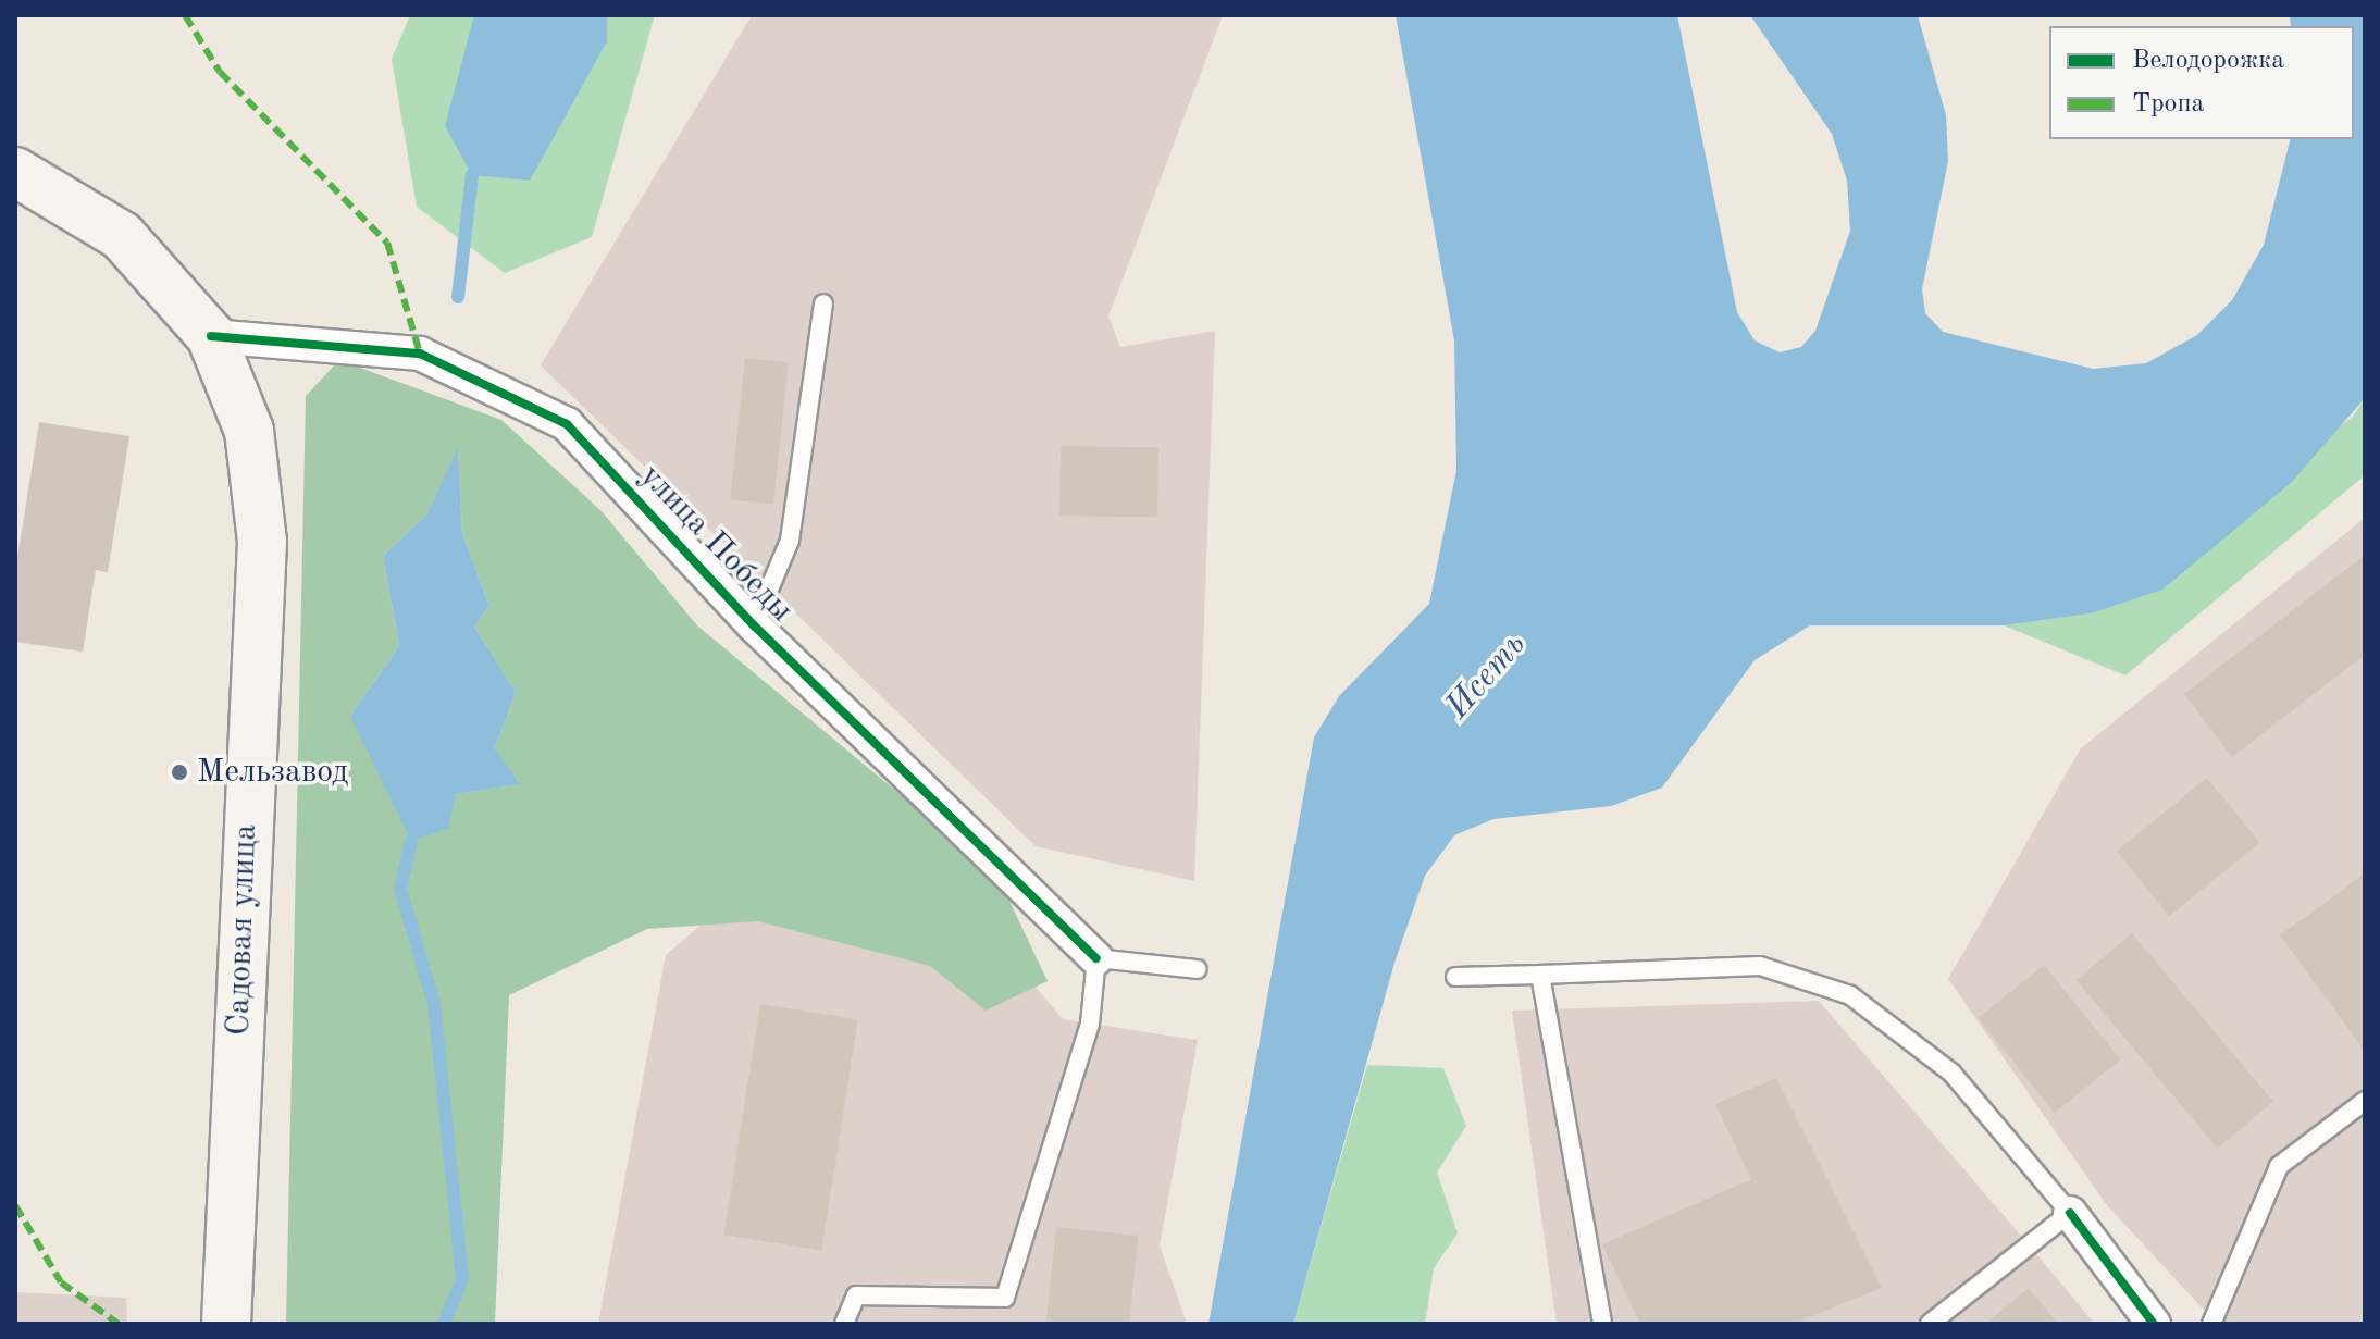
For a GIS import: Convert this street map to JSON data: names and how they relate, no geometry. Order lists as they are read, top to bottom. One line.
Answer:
{"streets":{"main road":["Садовая улица"],"street":["улица Победы"]},"crossings":[["улица Победы","Садовая улица"]],"water":["Исеть"],"places":["Мельзавод"],"legend":["Велодорожка","Тропа"]}
